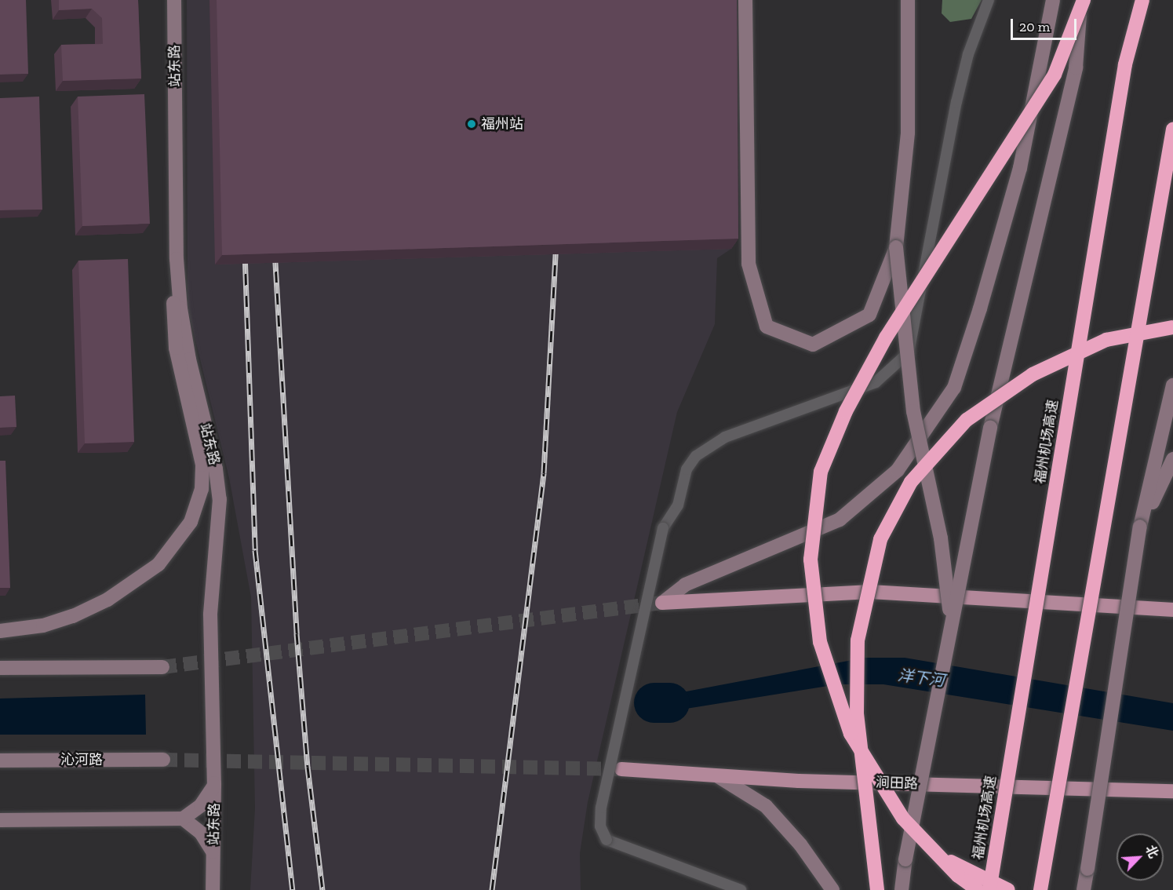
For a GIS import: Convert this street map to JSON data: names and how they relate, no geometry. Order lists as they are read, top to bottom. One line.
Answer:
{"streets":{"highway":["福州机场高速"],"main road":["站东路","沁河路","涧田路"]},"water":["洋下河"],"places":["福州站"],"scale_bar":"20 m","north":"top right"}
